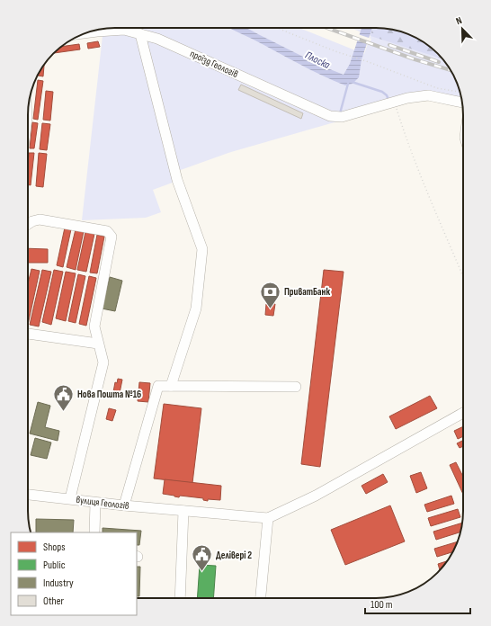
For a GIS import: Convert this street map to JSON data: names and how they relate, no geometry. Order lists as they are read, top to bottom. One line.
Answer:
{"streets":{"street":["проїзд Геологів","вулиця Геологів"]},"water":["Плоска"],"places":{"bank":["ПриватБанк"],"public building":["Нова Пошта №16","Делівері 2"]},"legend":["Shops","Public","Industry","Other"],"scale_bar":"100 m","north":"top left"}
